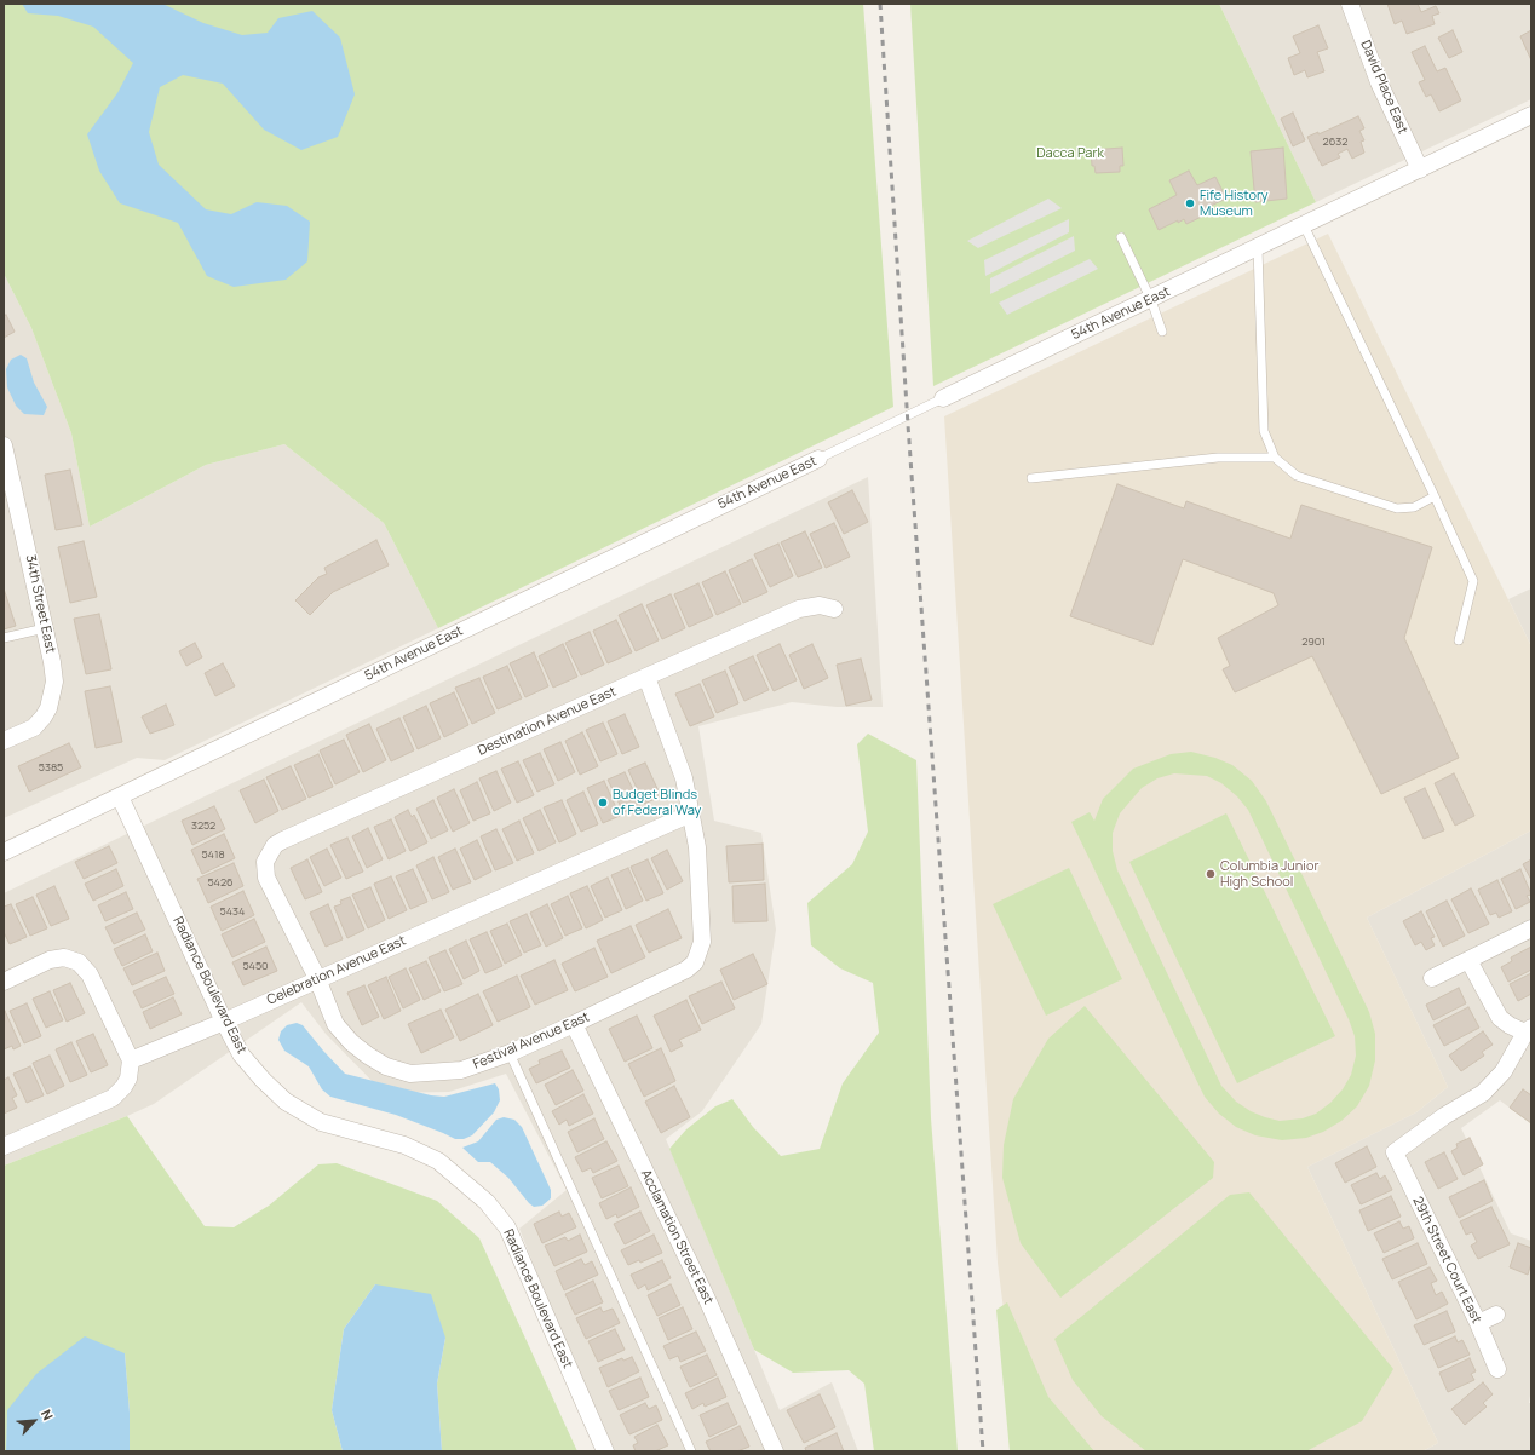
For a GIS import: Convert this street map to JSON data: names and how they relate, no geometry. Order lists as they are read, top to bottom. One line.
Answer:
{"streets":{"street":["David Place East","54th Avenue East","34th Street East","Destination Avenue East","Celebration Avenue East","Radiance Boulevard East","Festival Avenue East","Acclamation Street East","29th Street Court East"]},"crossings":[["David Place East","54th Avenue East"],["54th Avenue East","Radiance Boulevard East"],["Destination Avenue East","Festival Avenue East"],["Celebration Avenue East","Radiance Boulevard East"],["Celebration Avenue East","Festival Avenue East"],["Festival Avenue East","Acclamation Street East"]],"parks":["Dacca Park"],"places":["Fife History Museum","Budget Blinds of Federal Way","Columbia Junior High School"],"house_numbers":["2632","2901","5385","3252","5418","5426","5434","5450"],"north":"top right"}
